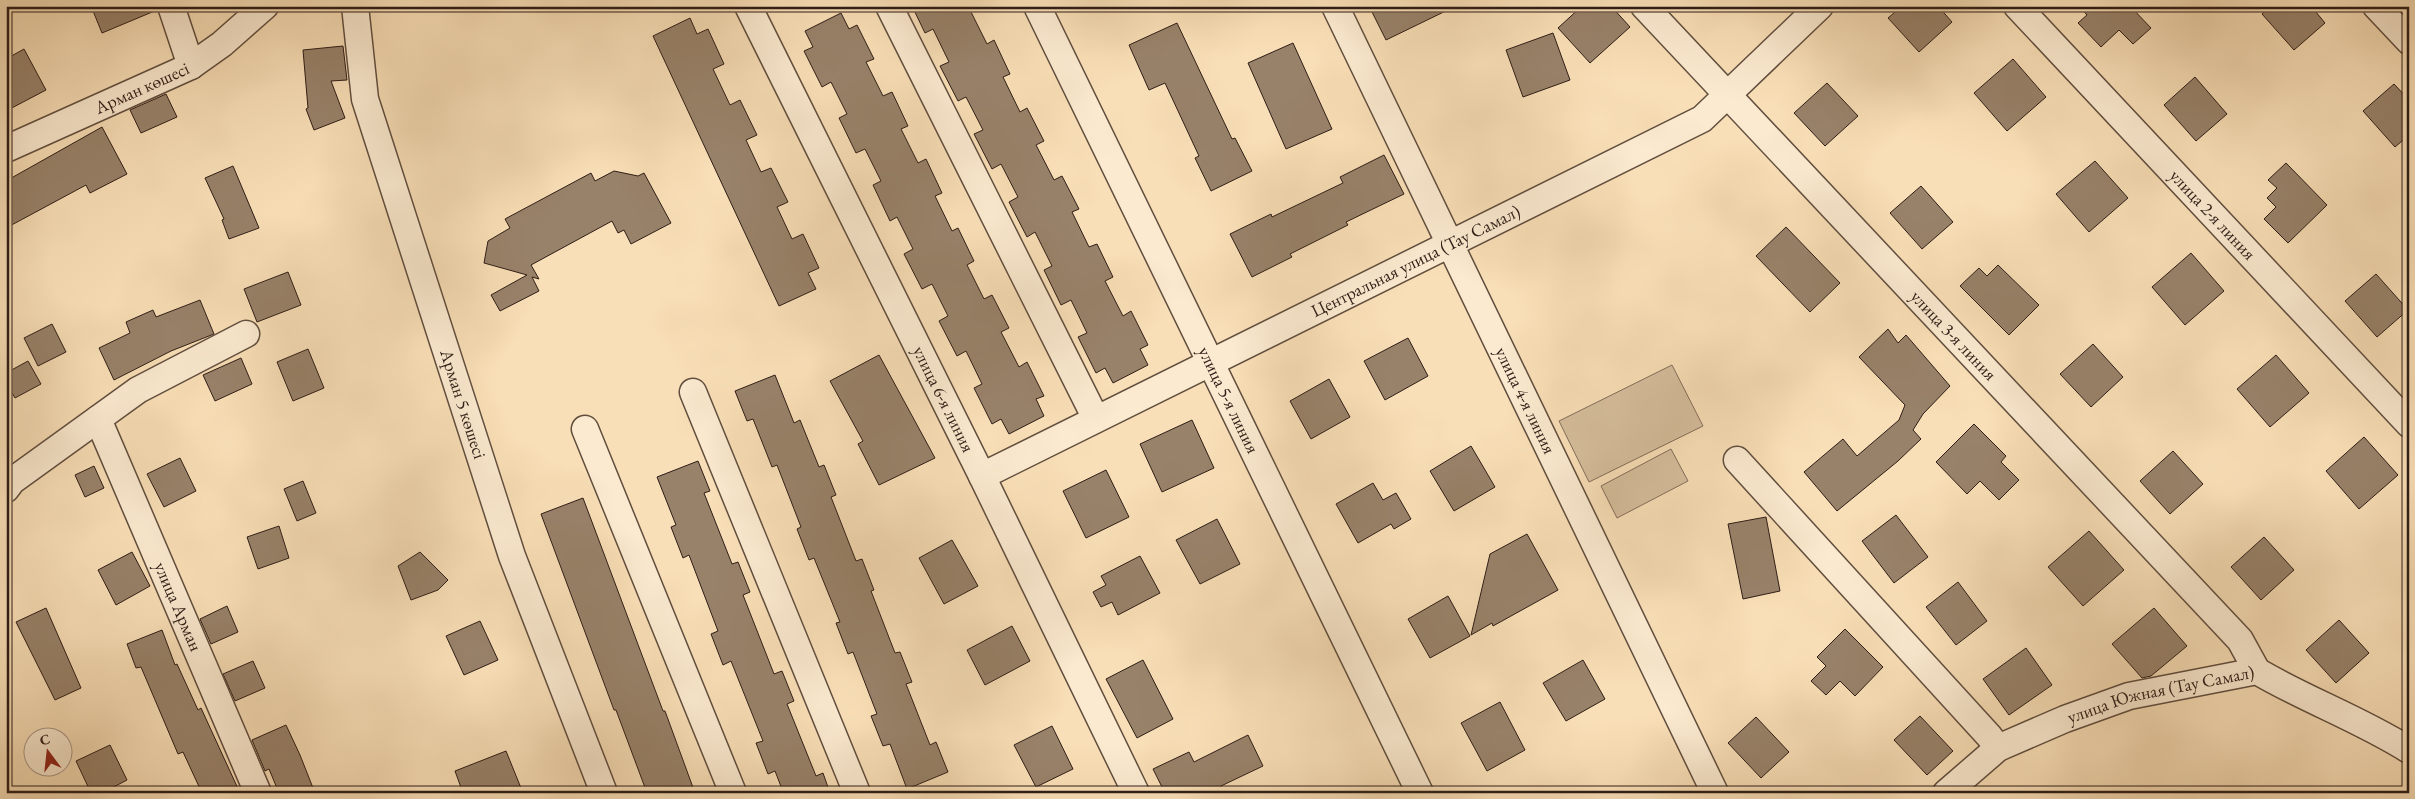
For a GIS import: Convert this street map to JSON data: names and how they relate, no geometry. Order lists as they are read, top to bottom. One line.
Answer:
{"streets":{"street":["Арман көшесі","улица 2-я линия","Центральная улица (Тау Самал)","улица 3-я линия","улица 6-я линия","улица 5-я линия","улица 4-я линия","Арман 5 көшесі","улица Арман","улица Южная (Тау Самал)"]},"crossings":[["Центральная улица (Тау Самал)","улица 3-я линия"],["Центральная улица (Тау Самал)","улица 6-я линия"],["Центральная улица (Тау Самал)","улица 5-я линия"],["Центральная улица (Тау Самал)","улица 4-я линия"],["улица 3-я линия","улица Южная (Тау Самал)"]],"north":"top"}
